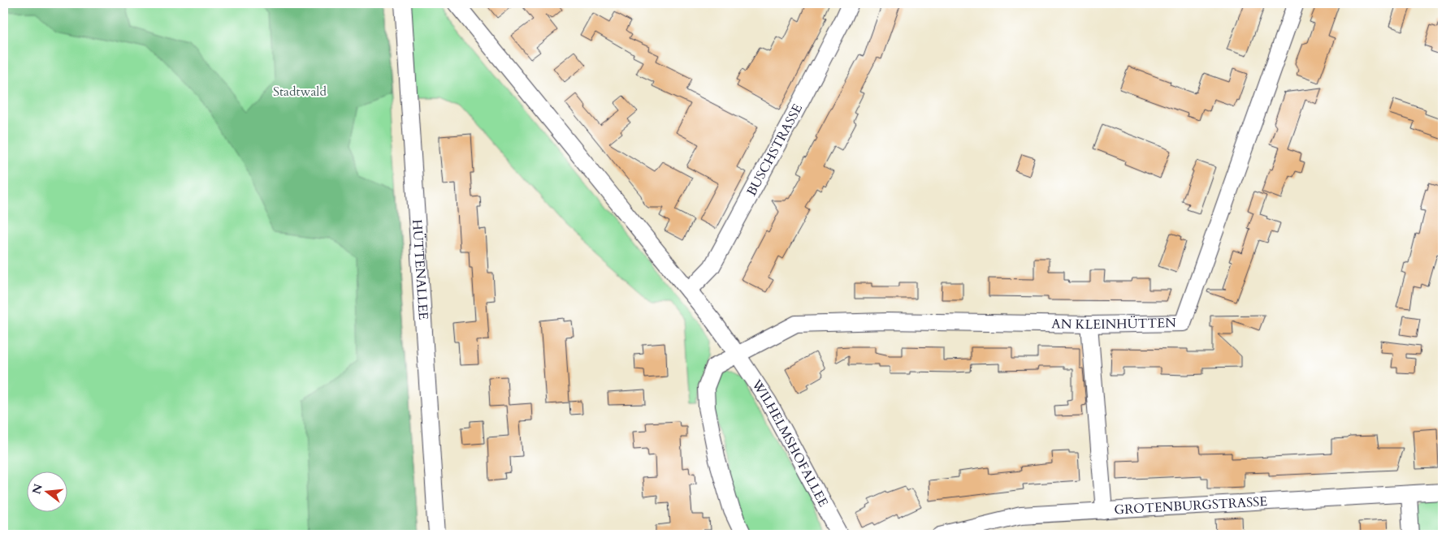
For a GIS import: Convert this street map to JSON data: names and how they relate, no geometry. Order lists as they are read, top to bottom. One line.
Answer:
{"streets":{"street":["BUSCHSTRASSE","HÜTTENALLEE","AN KLEINHÜTTEN","WILHELMSHOFALLEE","GROTENBURGSTRASSE"]},"crossings":[["BUSCHSTRASSE","WILHELMSHOFALLEE"],["AN KLEINHÜTTEN","WILHELMSHOFALLEE"]],"parks":["Stadtwald"],"north":"left"}
